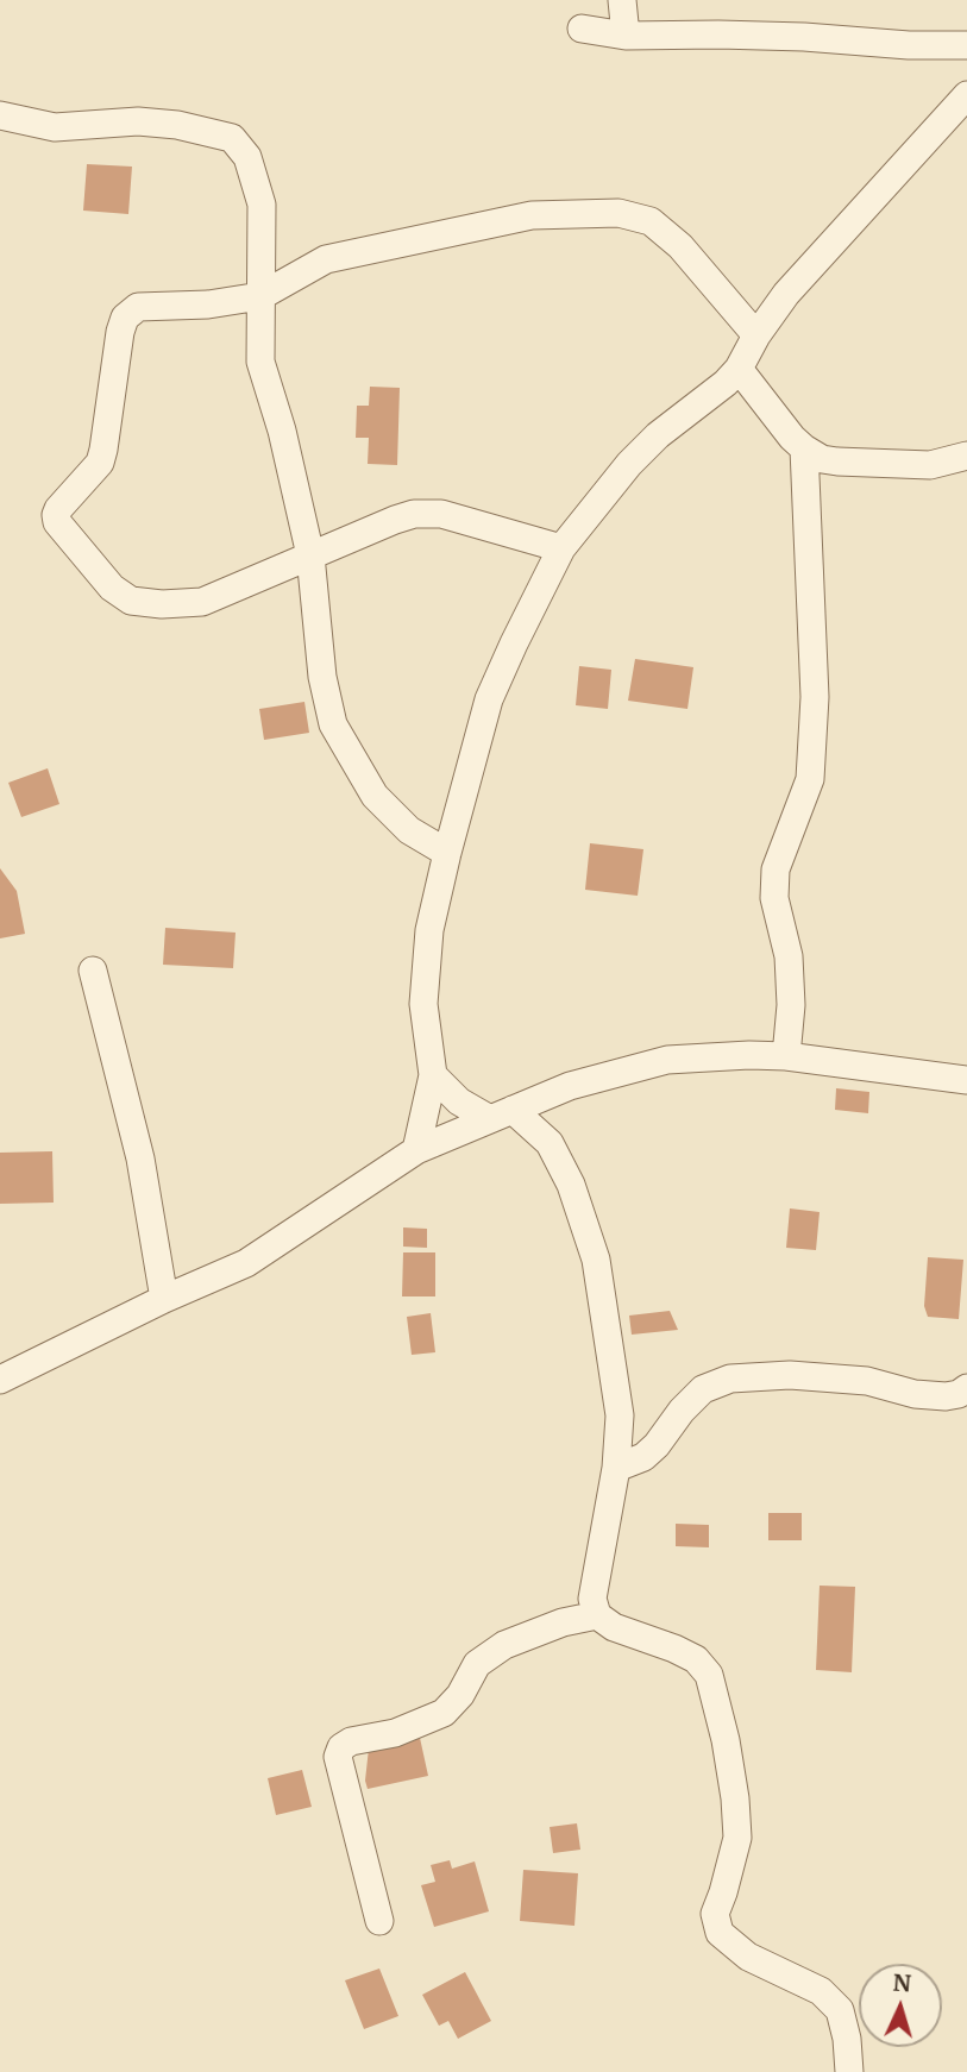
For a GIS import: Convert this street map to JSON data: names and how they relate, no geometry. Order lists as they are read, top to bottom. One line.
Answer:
{"north":"top"}
